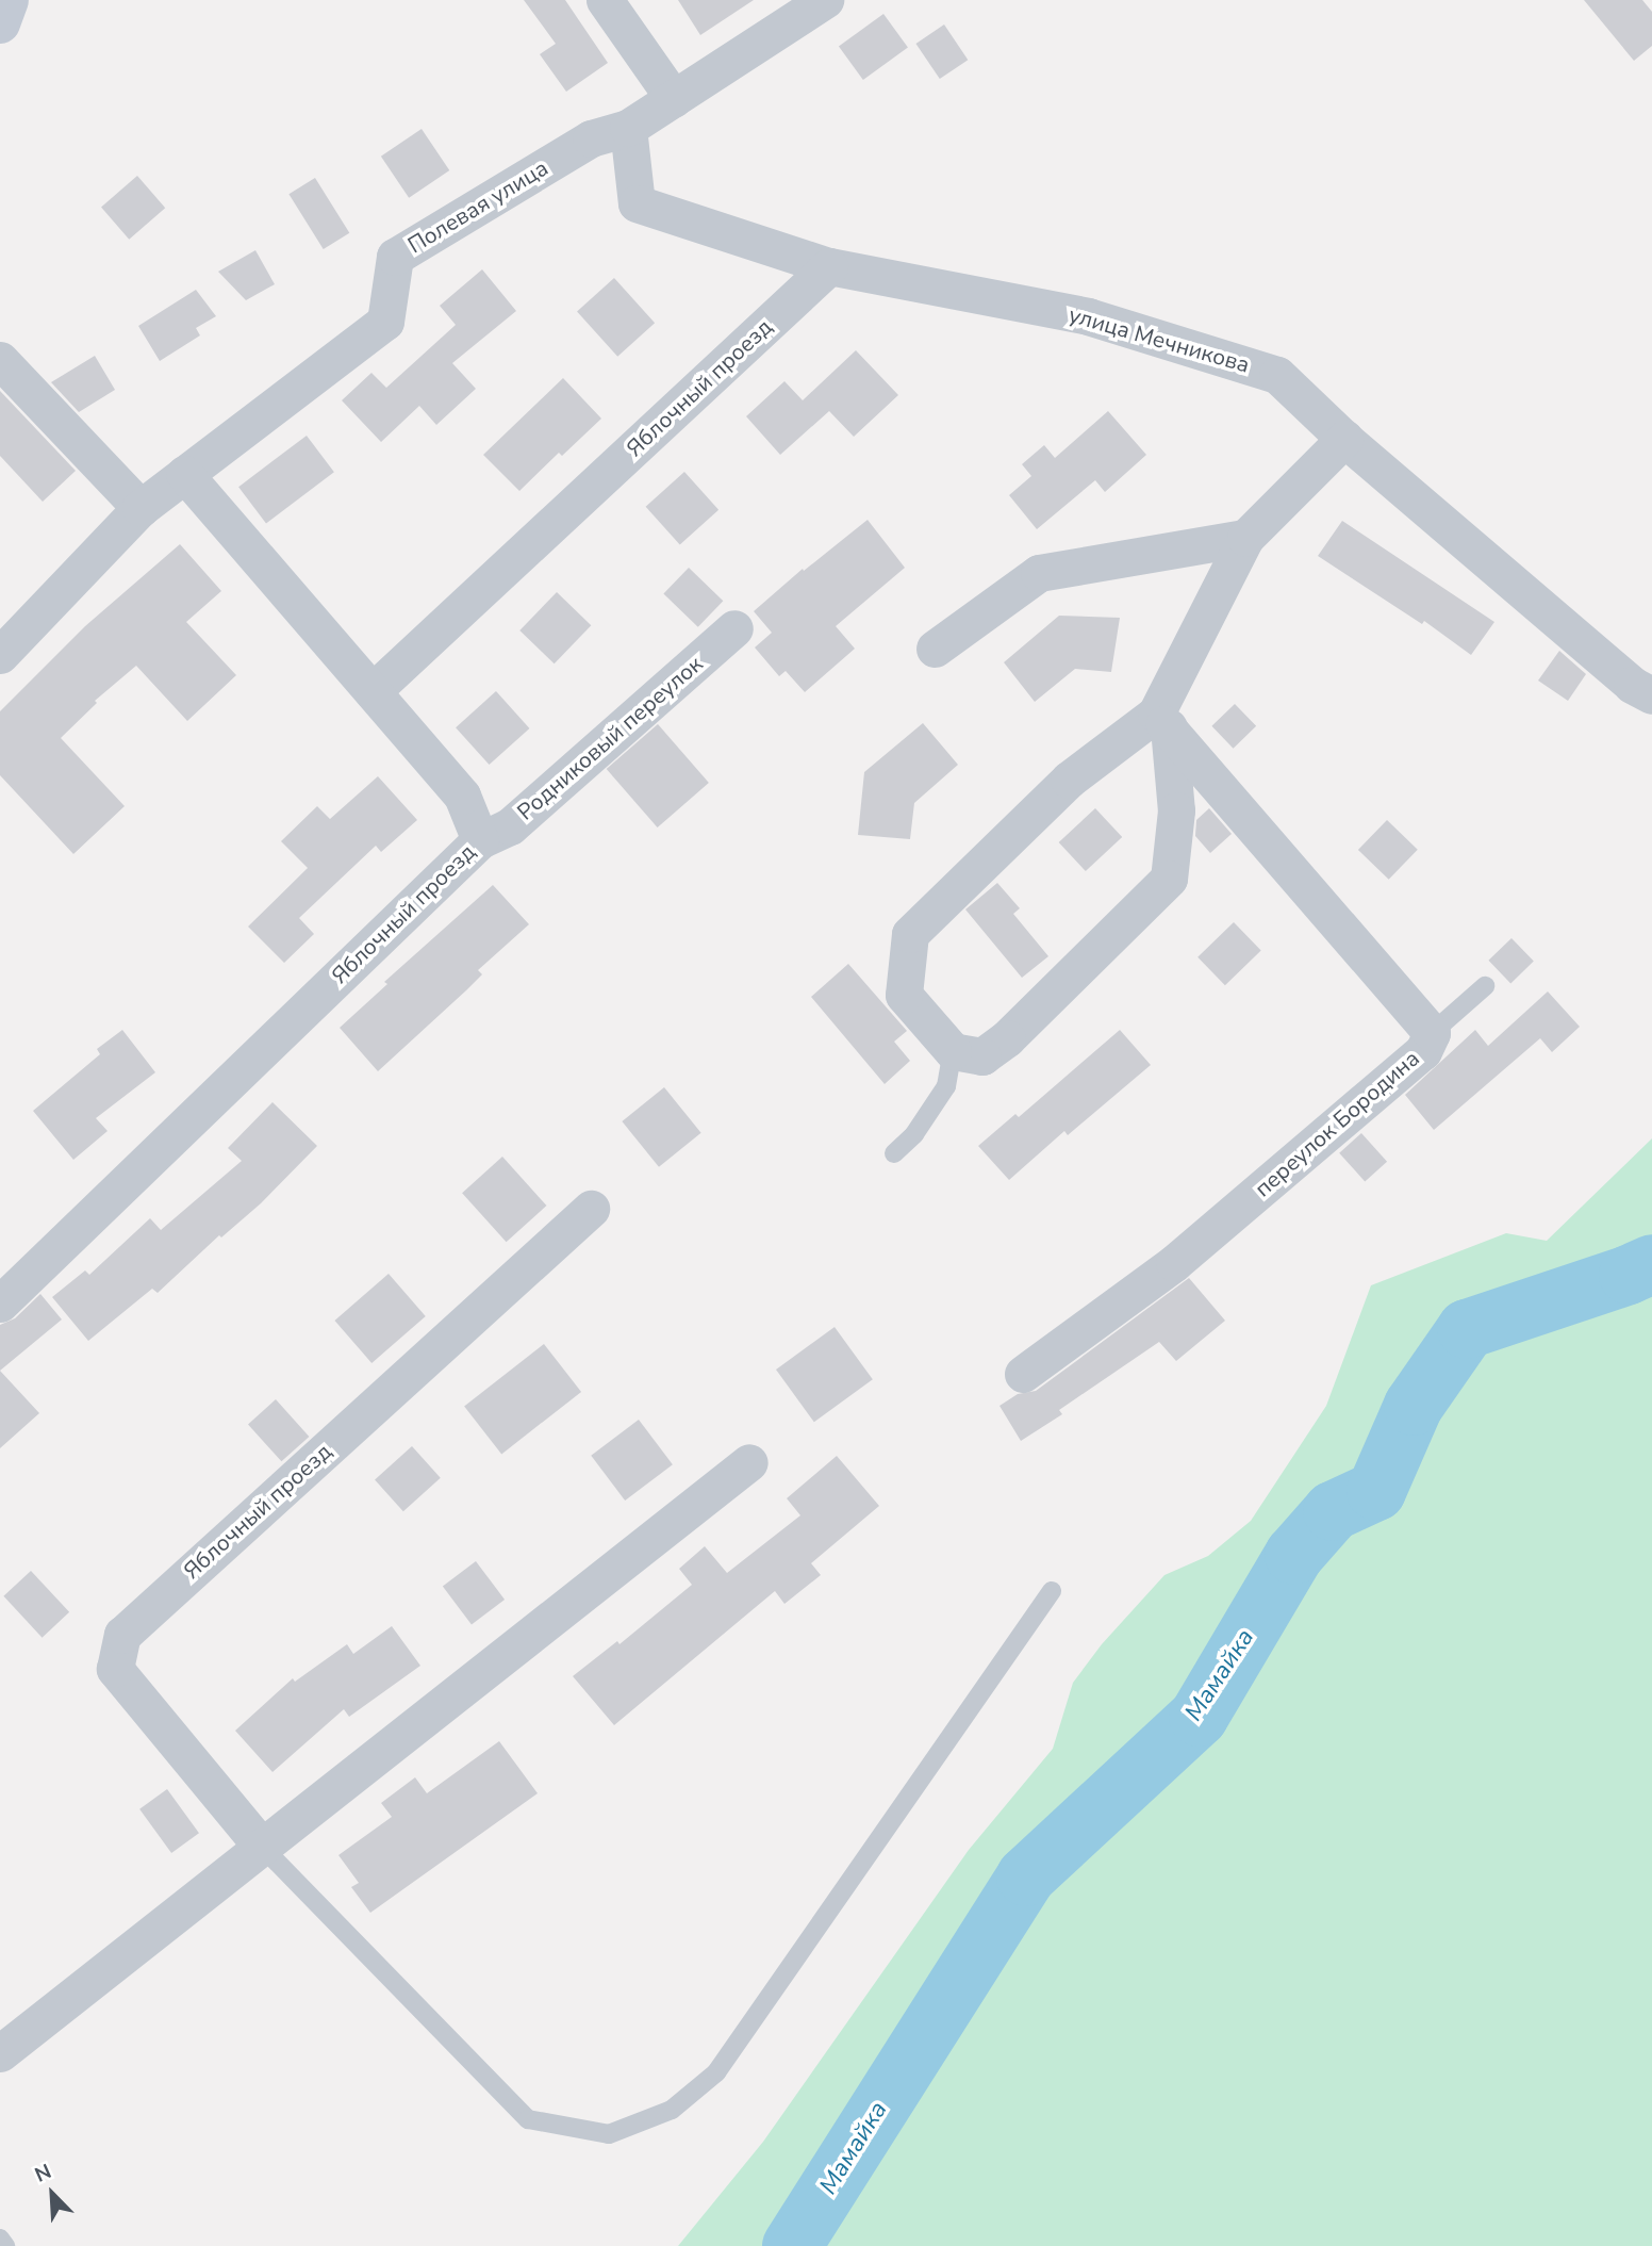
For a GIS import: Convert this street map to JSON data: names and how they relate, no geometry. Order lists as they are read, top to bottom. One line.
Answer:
{"streets":{"street":["Полевая улица","улица Мечникова","Яблочный проезд","Родниковый переулок","переулок Бородина"]},"crossings":[["Полевая улица","улица Мечникова"],["Полевая улица","Яблочный проезд"],["улица Мечникова","Яблочный проезд"],["Яблочный проезд","Родниковый переулок"]],"water":["Мамайка"],"north":"top left"}
